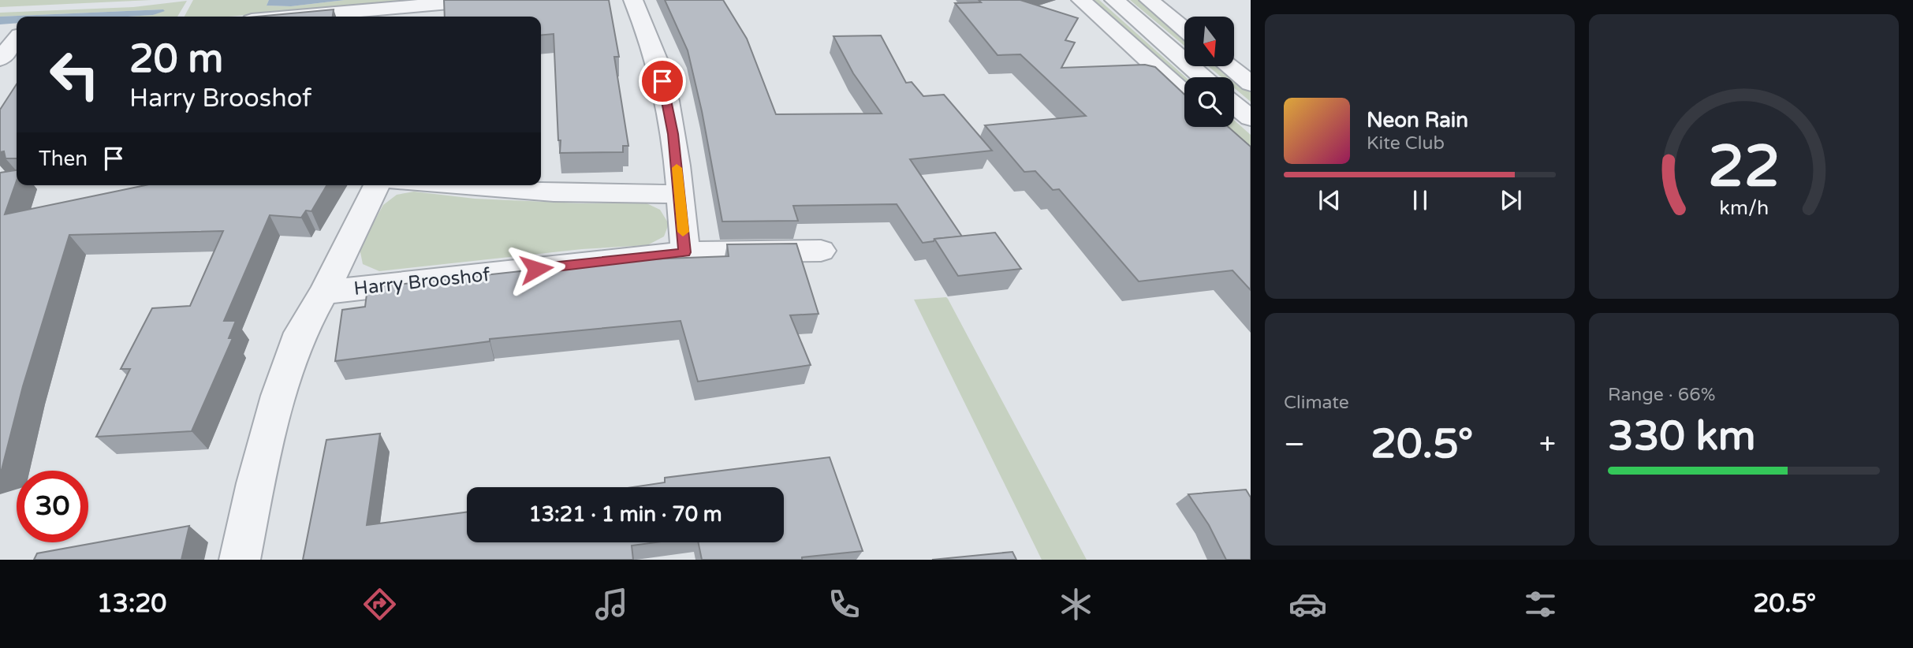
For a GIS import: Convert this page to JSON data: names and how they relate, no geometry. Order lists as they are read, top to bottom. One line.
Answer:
{"streets":{"street":["Harry Brooshof"]},"north":"bottom","page":{"turn":["20 m","Harry Brooshof"],"song":["Neon Rain","Kite Club"],"then":"Then","tile":["Climate",["Range · 66%","330 km"]],"heat":["−","20.5°","+"],"limit":"30","trip":"13:21 · 1 min · 70 m","tabs":["13:20","20.5°"],"gauge":["22","km/h"]}}
